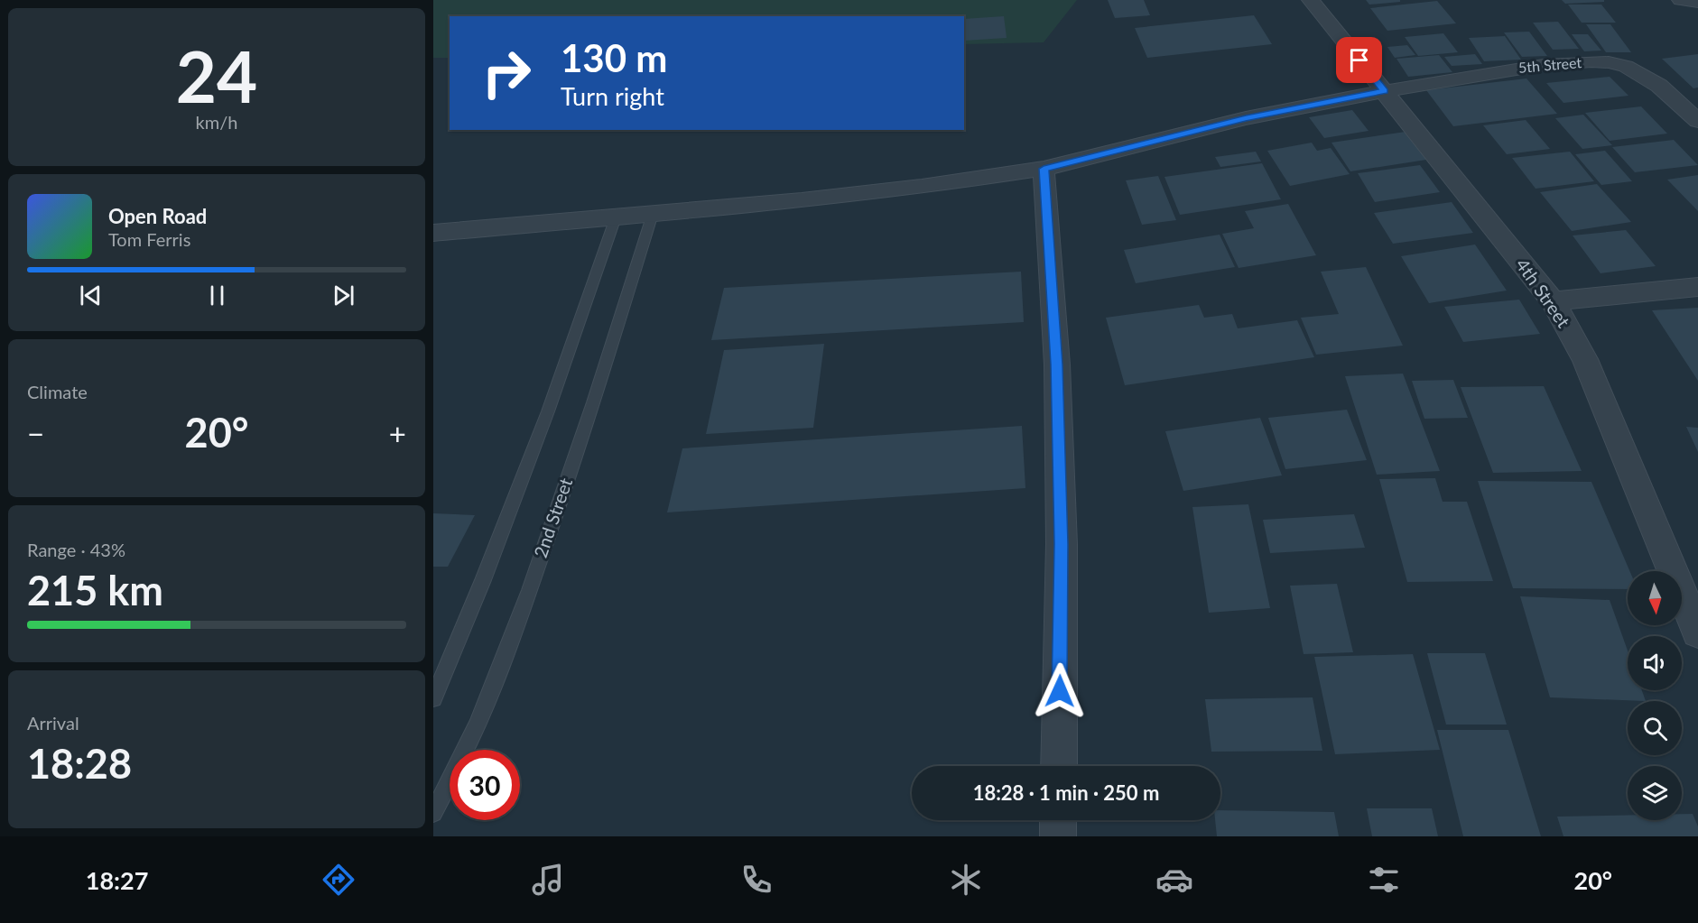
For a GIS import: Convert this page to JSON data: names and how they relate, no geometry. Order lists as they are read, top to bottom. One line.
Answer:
{"streets":{"street":["5th Street","4th Street"],"lane":["2nd Street"]},"crossings":[["5th Street","4th Street"],["5th Street","2nd Street"]],"north":"bottom","page":{"tile":[["24","km/h"],"Climate",["Range · 43%","215 km"],["Arrival","18:28"]],"turn":["130 m","Turn right"],"song":["Open Road","Tom Ferris"],"heat":["−","20°","+"],"limit":"30","trip":"18:28 · 1 min · 250 m","tabs":["18:27","20°"]}}
